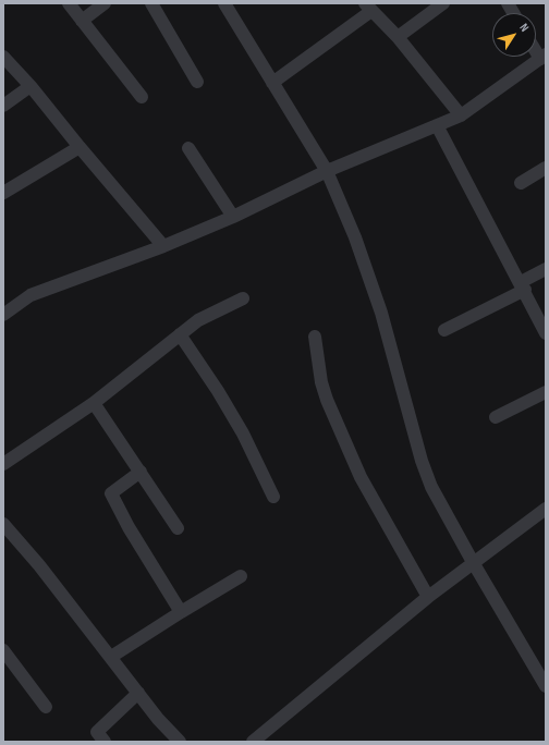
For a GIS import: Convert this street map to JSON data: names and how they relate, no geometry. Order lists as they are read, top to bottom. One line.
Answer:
{"north":"top right"}
